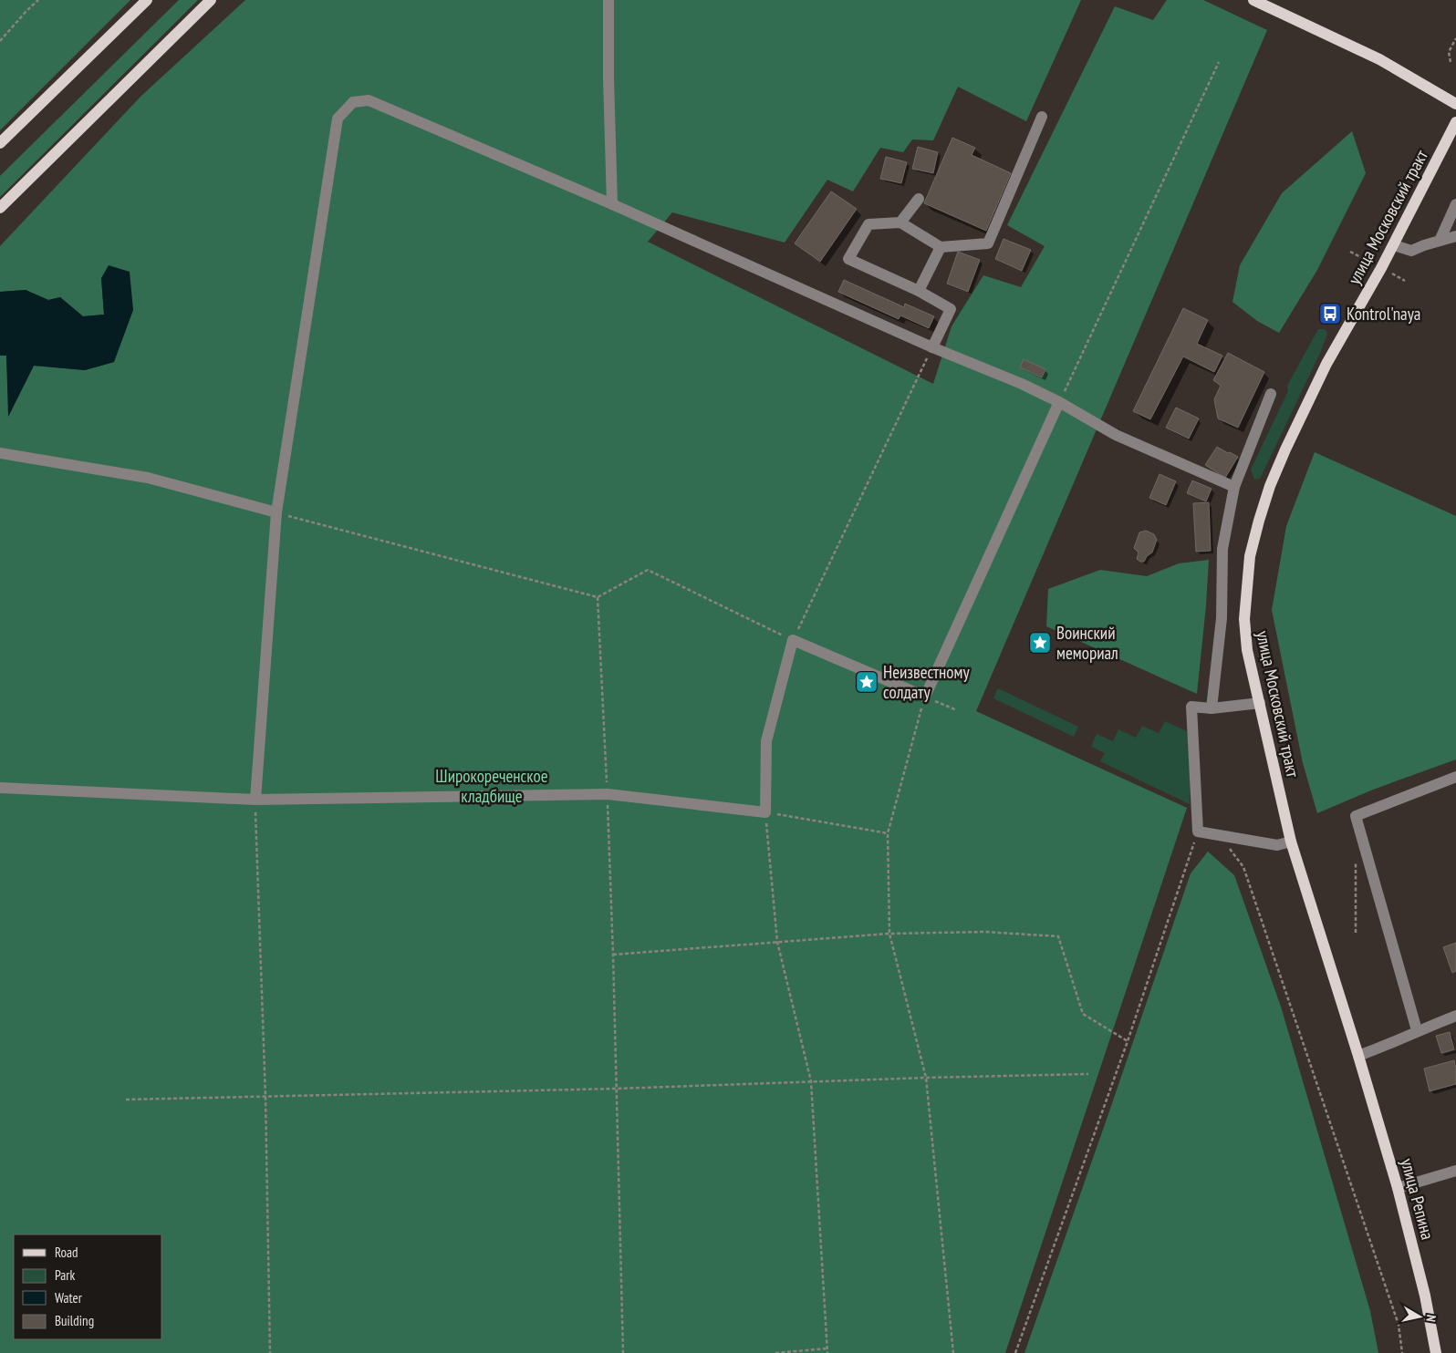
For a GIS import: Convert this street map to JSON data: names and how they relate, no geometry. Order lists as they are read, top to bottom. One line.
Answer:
{"streets":{"main road":["улица Московский тракт","улица Репина"]},"crossings":[["улица Московский тракт","улица Репина"]],"parks":["Широкореченское кладбище"],"places":{"bus stop":["Kontrol'naya"],"place":["Воинский мемориал","Неизвестному солдату"]},"legend":["Road","Park","Water","Building"],"north":"right"}
